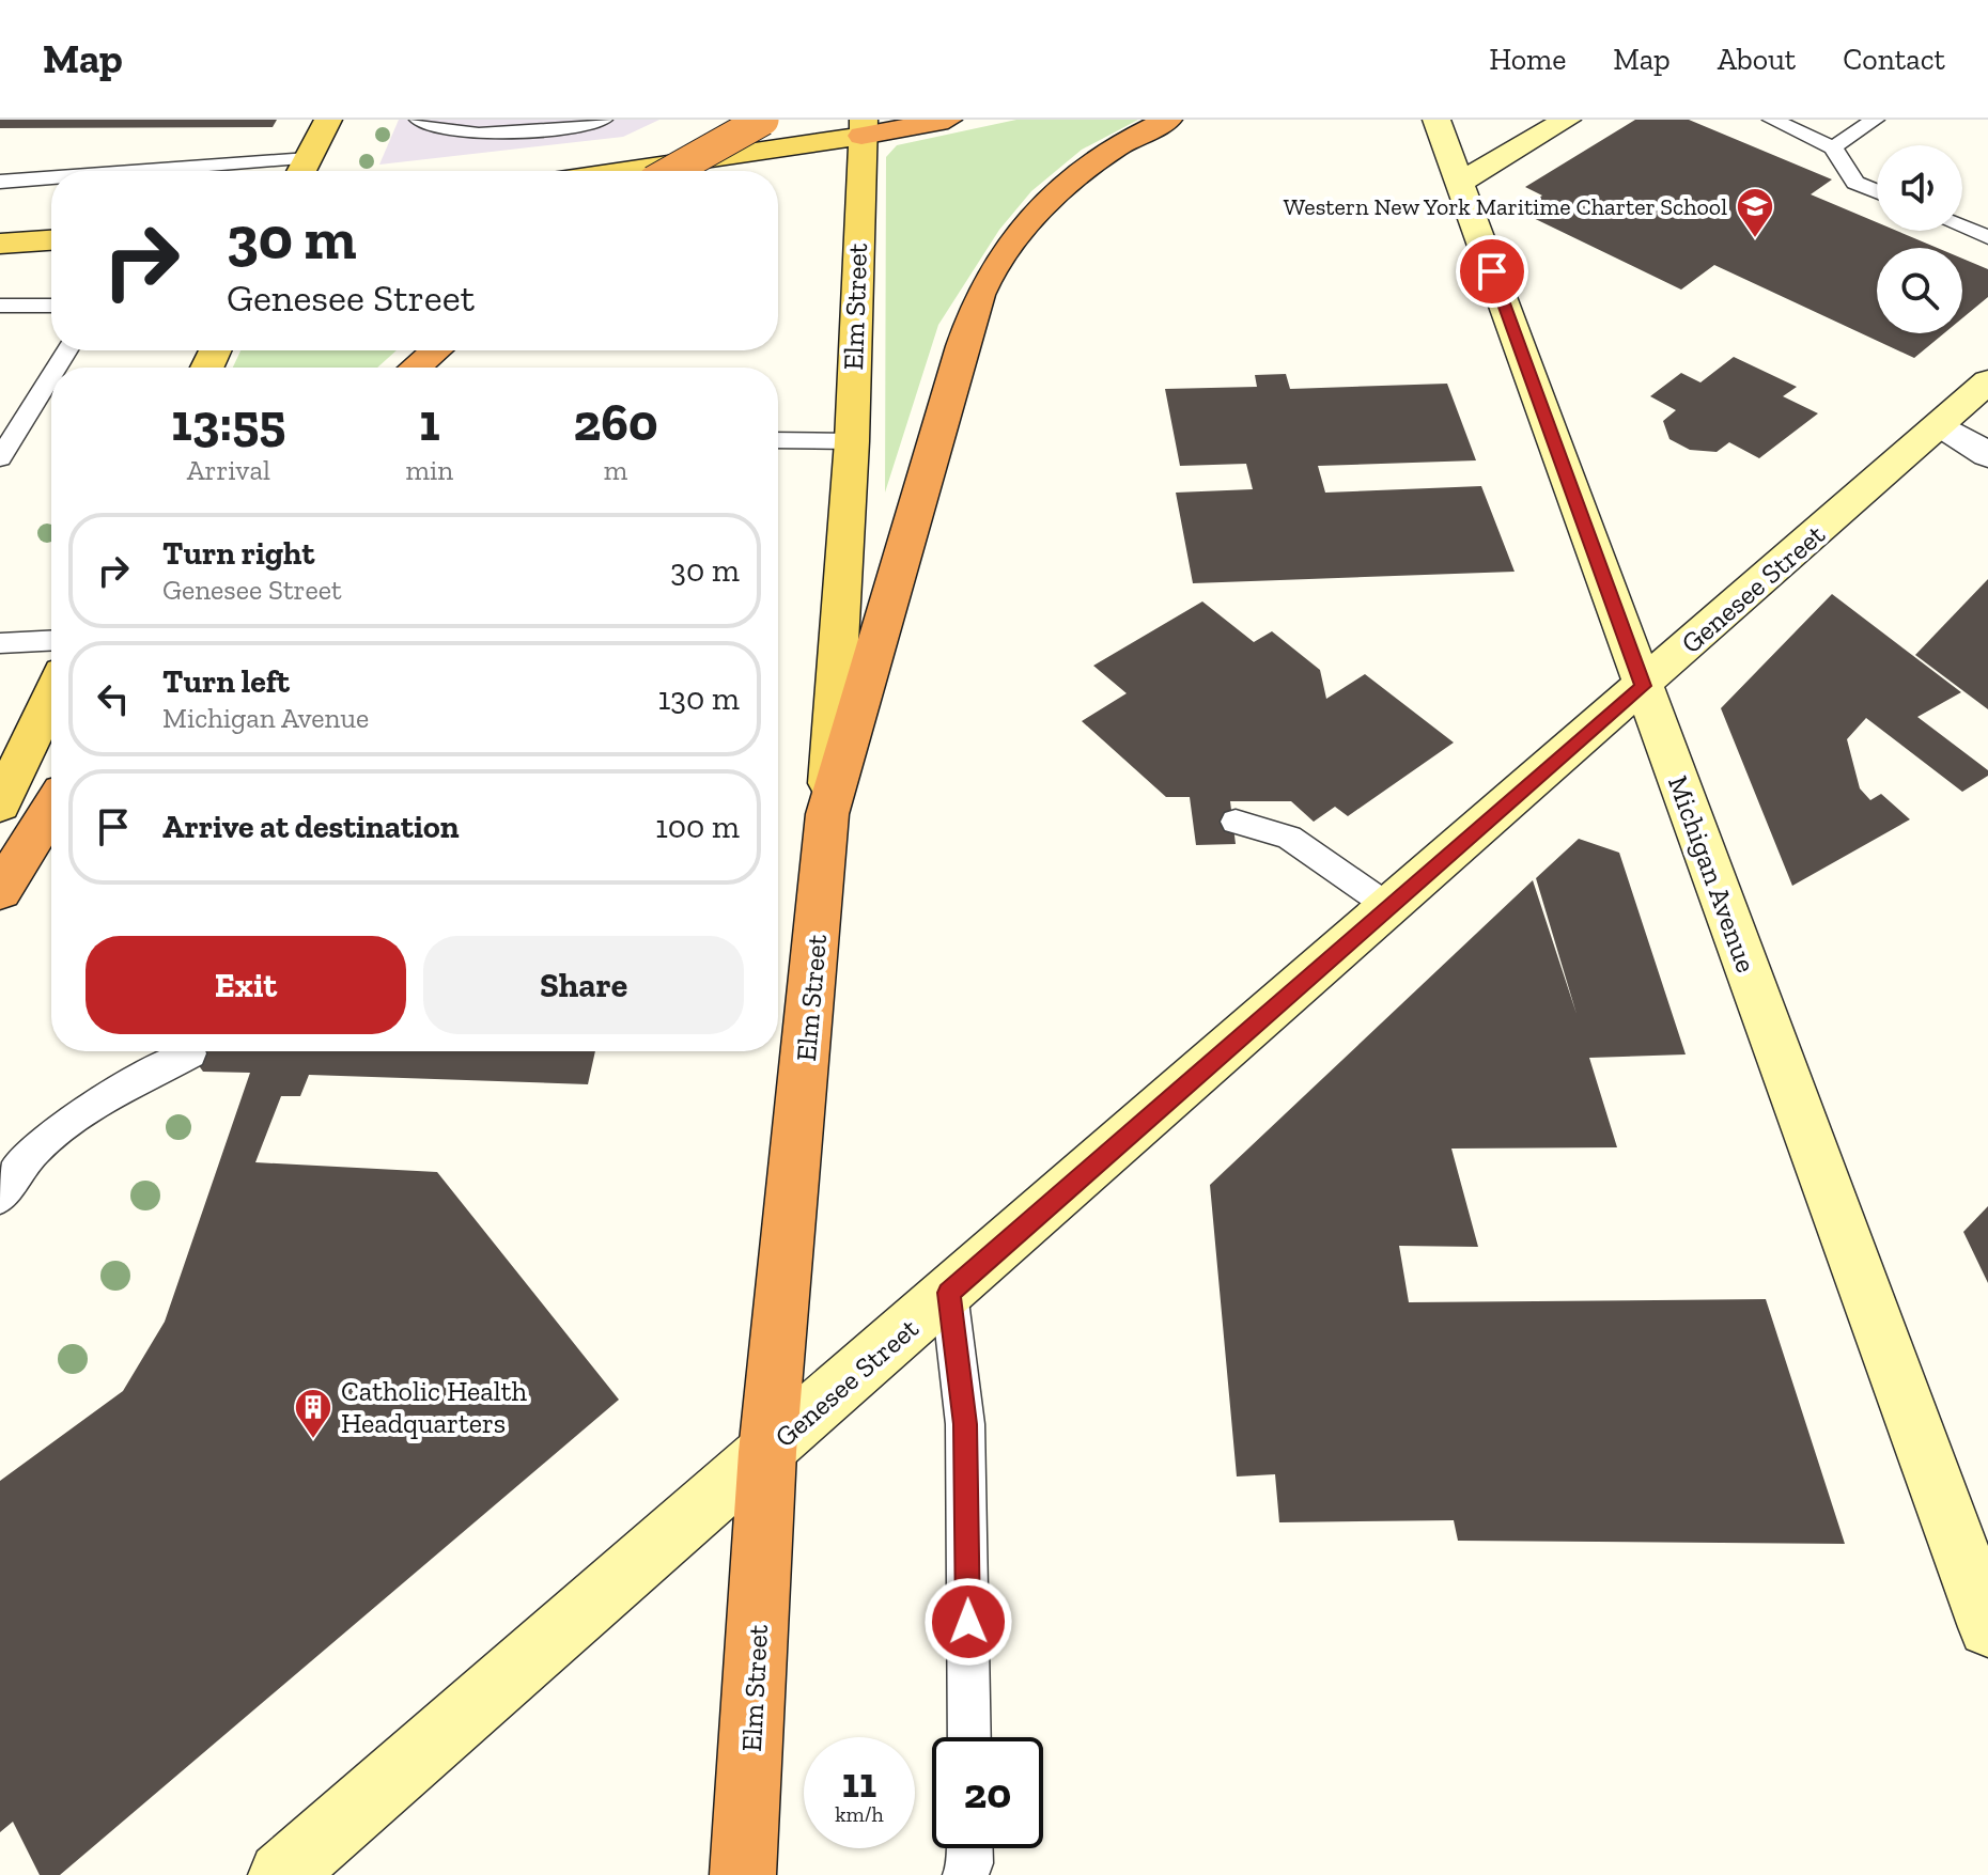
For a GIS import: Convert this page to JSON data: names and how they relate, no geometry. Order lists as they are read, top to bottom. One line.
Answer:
{"streets":{"highway":["Elm Street"],"street":["Genesee Street","Michigan Avenue"]},"crossings":[["Elm Street","Genesee Street"],["Genesee Street","Michigan Avenue"]],"places":{"school or university":["Western New York Maritime Charter School"],"building":["Catholic Health Headquarters"]},"page":{"header":"Map","nav":["Home","Map","About","Contact"],"turn":["30 m","Genesee Street"],"eta":["13:55","Arrival","1","min","260","m"],"list":[{"name":"Turn right","note":"Genesee Street","value":"30 m"},{"name":"Turn left","note":"Michigan Avenue","value":"130 m"},{"name":"Arrive at destination","value":"100 m"}],"buttons":["Exit","Share"],"speed":"11 km/h","limit":"20"}}
